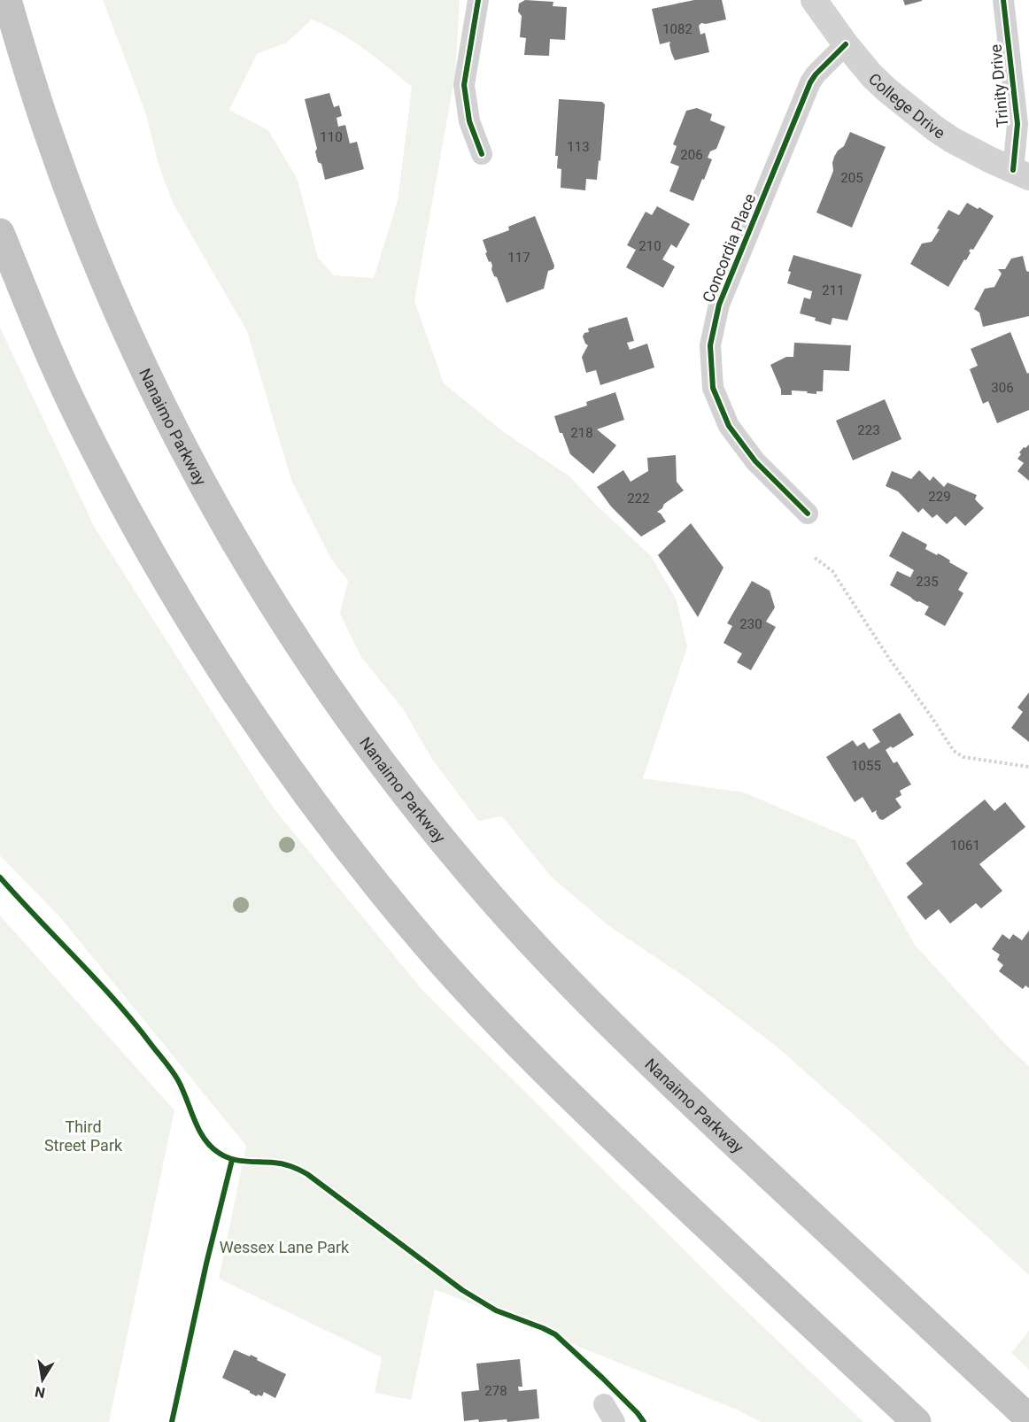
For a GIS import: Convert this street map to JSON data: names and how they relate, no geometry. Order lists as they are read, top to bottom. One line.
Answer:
{"streets":{"highway":["Nanaimo Parkway"],"street":["Trinity Drive","College Drive","Concordia Place"]},"crossings":[["Trinity Drive","College Drive"],["College Drive","Concordia Place"]],"parks":["Third Street Park","Wessex Lane Park"],"house_numbers":["1082","110","113","206","205","210","117","211","306","223","218","229","222","235","230","1055","1061","278"],"north":"bottom"}
